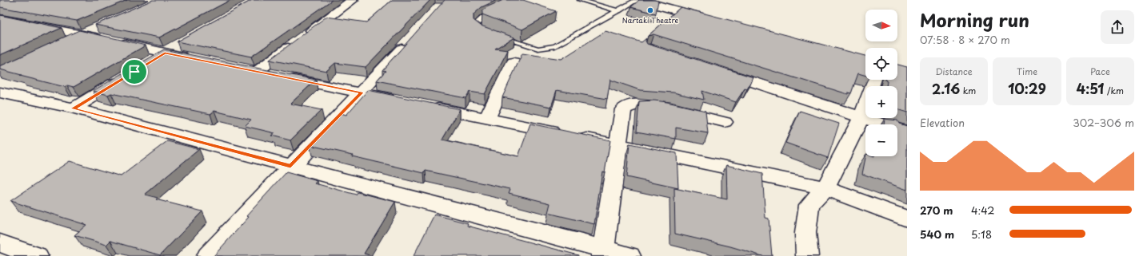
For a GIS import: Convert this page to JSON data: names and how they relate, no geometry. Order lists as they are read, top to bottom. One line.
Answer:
{"places":["Nartaki Theatre"],"north":"right","page":{"heading":["Morning run","07:58 · 8 × 270 m"],"map_buttons":["+","−"],"stats":[["Distance","2.16 km"],["Time","10:29"],["Pace","4:51 /km"]],"chart":["Elevation","302–306 m"],"list":[{"name":"270 m","note":"4:42"},{"name":"540 m","note":"5:18"}]}}
